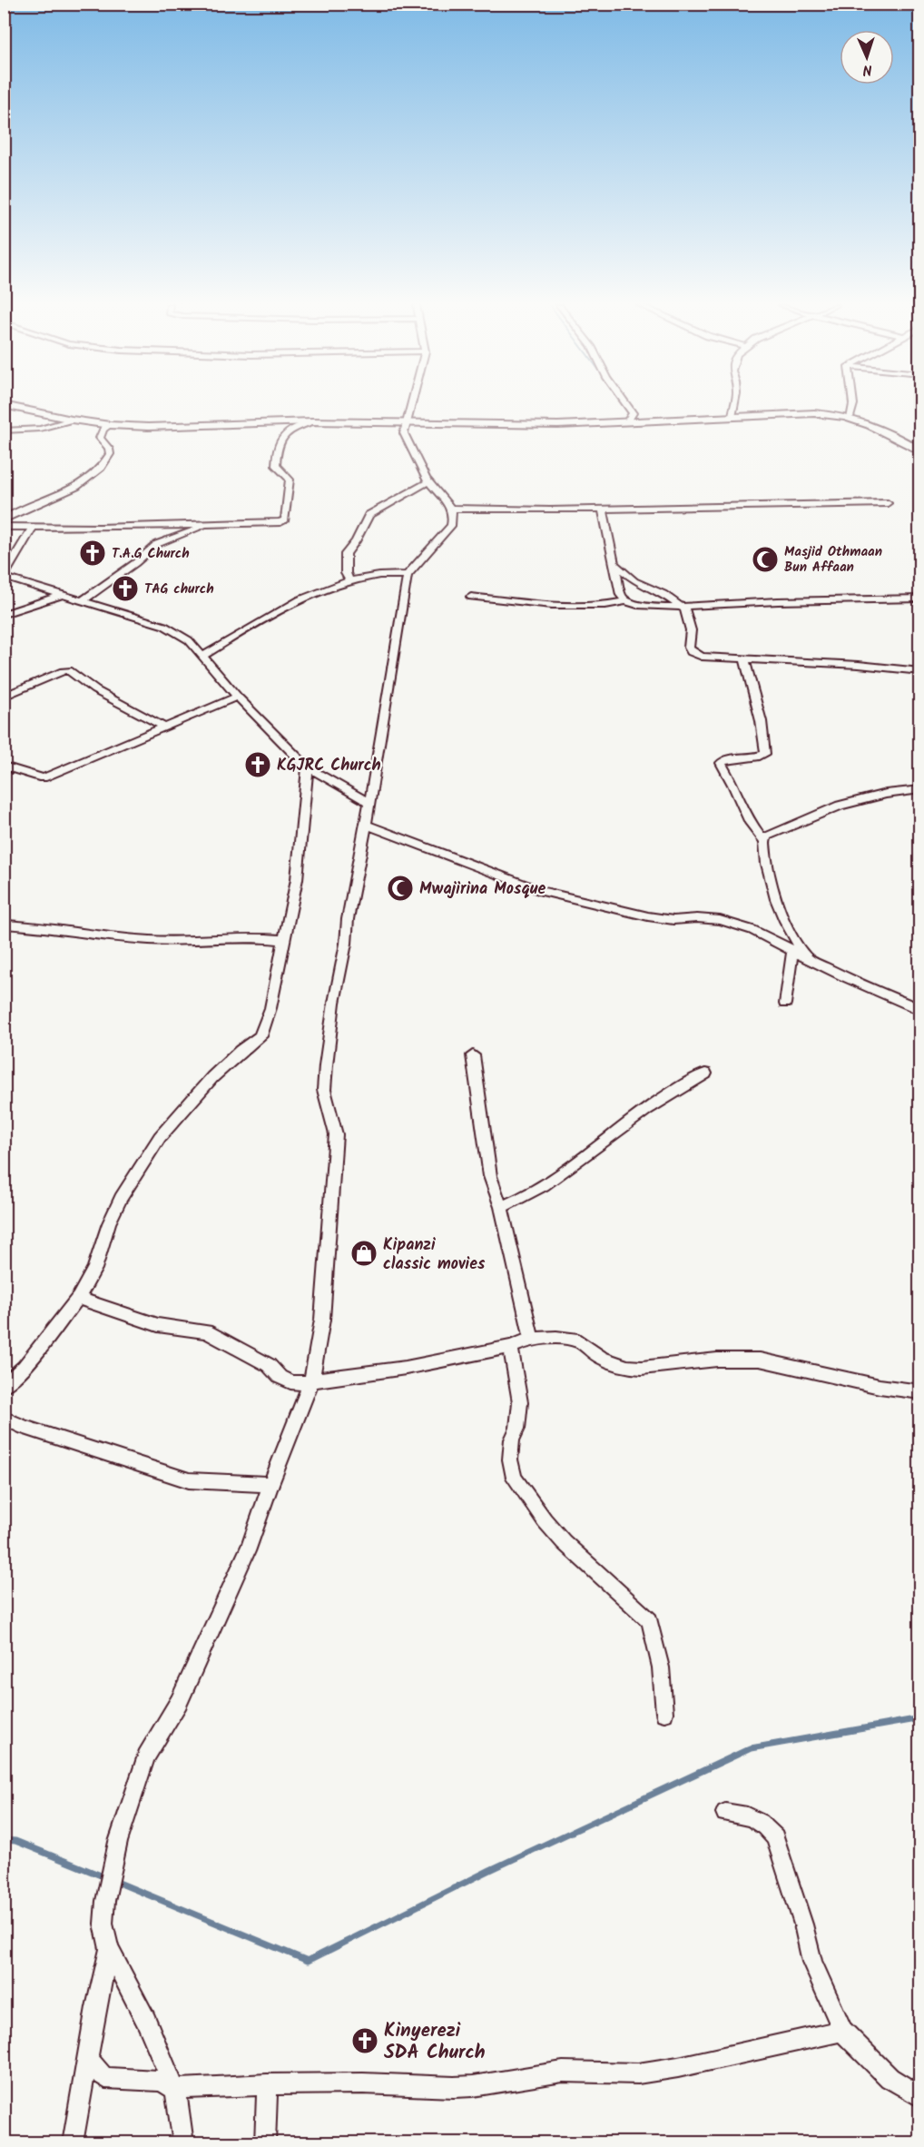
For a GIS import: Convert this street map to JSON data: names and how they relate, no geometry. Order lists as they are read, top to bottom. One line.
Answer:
{"places":{"church":["T.A.G Church","TAG church","KGJRC Church","Kinyerezi SDA Church"],"mosque":["Masjid Othmaan Bun Affaan","Mwajirina Mosque"],"shop":["Kipanzi classic movies"]},"north":"bottom"}
